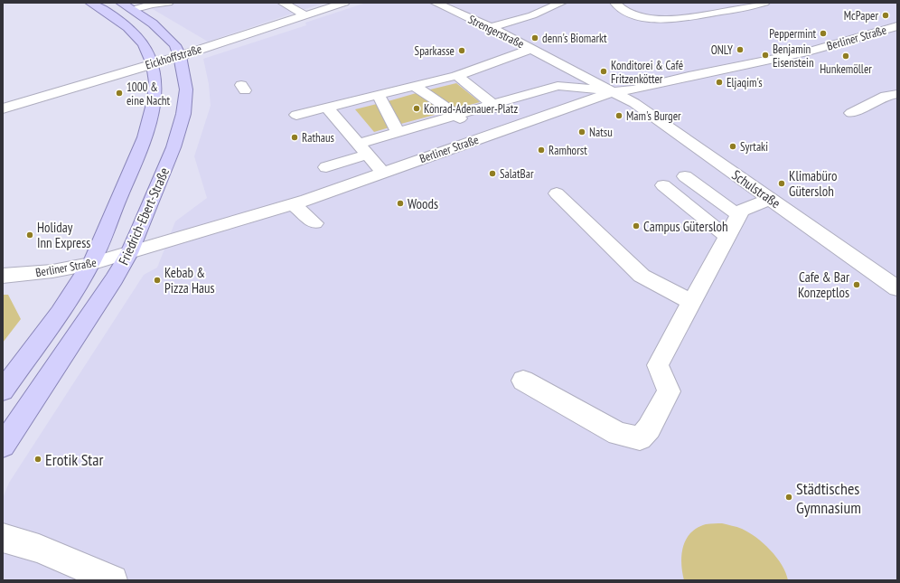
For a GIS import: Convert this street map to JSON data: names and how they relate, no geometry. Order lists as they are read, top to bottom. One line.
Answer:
{"streets":{"main road":["Friedrich-Ebert-Straße"],"street":["Strengerstraße","Berliner Straße","Eickhoffstraße","Schulstraße"]},"crossings":[["Strengerstraße","Berliner Straße"],["Strengerstraße","Schulstraße"],["Berliner Straße","Schulstraße"],["Berliner Straße","Friedrich-Ebert-Straße"],["Eickhoffstraße","Friedrich-Ebert-Straße"]],"places":["McPaper","Peppermint","denn's Biomarkt","ONLY","Sparkasse","Benjamin Eisenstein","Hunkemöller","Konditorei & Café Fritzenkötter","Eljaqim's","1000 & eine Nacht","Konrad-Adenauer-Platz","Mam's Burger","Natsu","Rathaus","Syrtaki","Ramhorst","SalatBar","Klimabüro Gütersloh","Woods","Campus Gütersloh","Holiday Inn Express","Kebab & Pizza Haus","Cafe & Bar Konzeptlos","Erotik Star","Städtisches Gymnasium"]}
